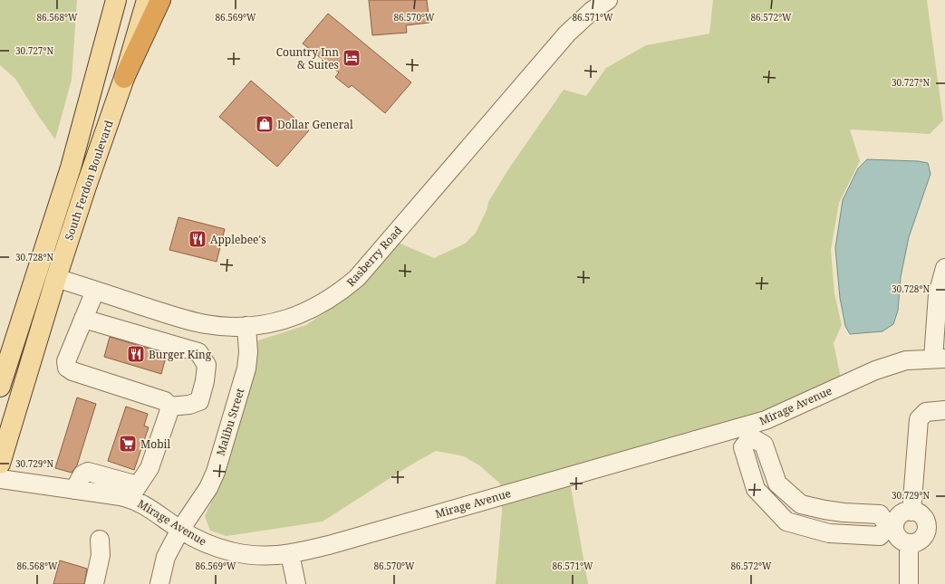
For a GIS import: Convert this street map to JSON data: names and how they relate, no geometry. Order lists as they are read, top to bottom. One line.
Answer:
{"streets":{"main road":["South Ferdon Boulevard"],"street":["Rasberry Road","Mirage Avenue","Malibu Street"]},"crossings":[["South Ferdon Boulevard","Rasberry Road"],["Rasberry Road","Malibu Street"],["Mirage Avenue","Malibu Street"]],"places":{"hotel":["Country Inn & Suites"],"shop":["Dollar General"],"restaurant":["Applebee's","Burger King"],"supermarket":["Mobil"]},"coordinates":["86.568°W","86.569°W","86.570°W","86.571°W","86.572°W","30.727°N","30.728°N","30.729°N"]}
